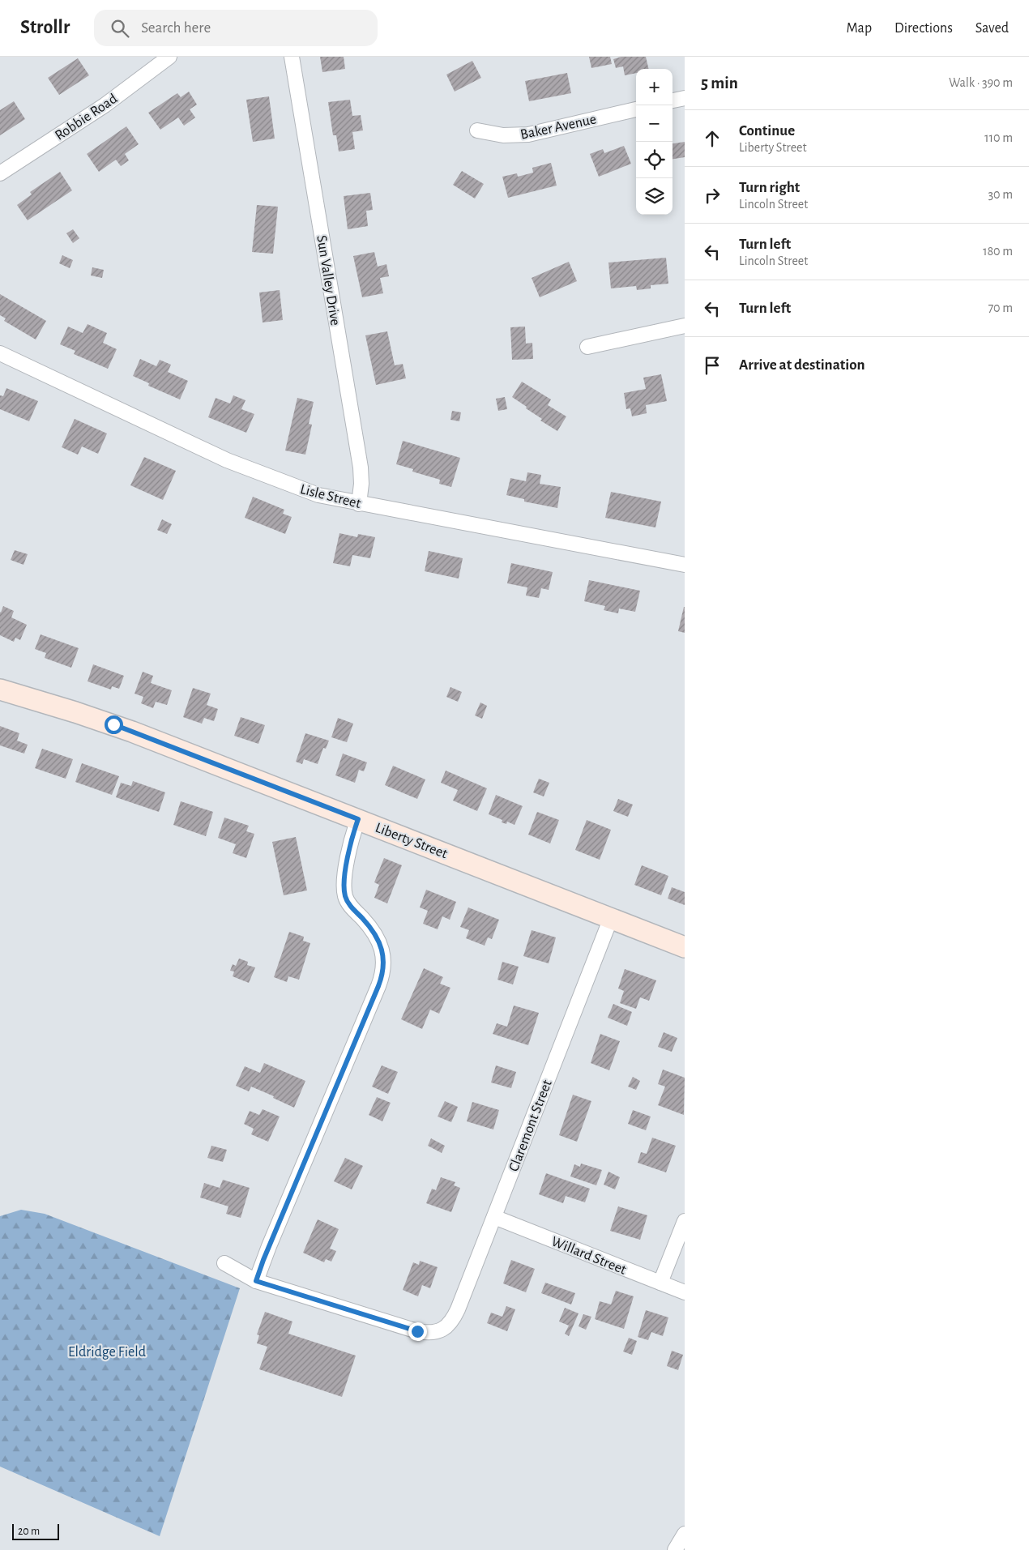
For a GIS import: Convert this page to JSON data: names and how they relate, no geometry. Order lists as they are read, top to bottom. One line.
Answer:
{"streets":{"main road":["Liberty Street"],"street":["Robbie Road","Baker Avenue","Sun Valley Drive","Lisle Street","Claremont Street","Willard Street"]},"crossings":[["Sun Valley Drive","Lisle Street"],["Liberty Street","Claremont Street"],["Claremont Street","Willard Street"]],"parks":["Eldridge Field"],"scale_bar":"20 m","page":{"header":"Strollr","search":"Search here","nav":["Map","Directions","Saved"],"heading":["5 min","Walk · 390 m"],"map_buttons":["+","−"],"list":[["Continue","Liberty Street","110 m"],["Turn right","Lincoln Street","30 m"],["Turn left","Lincoln Street","180 m"],["Turn left","70 m"],"Arrive at destination"],"scale":"20 m"}}
